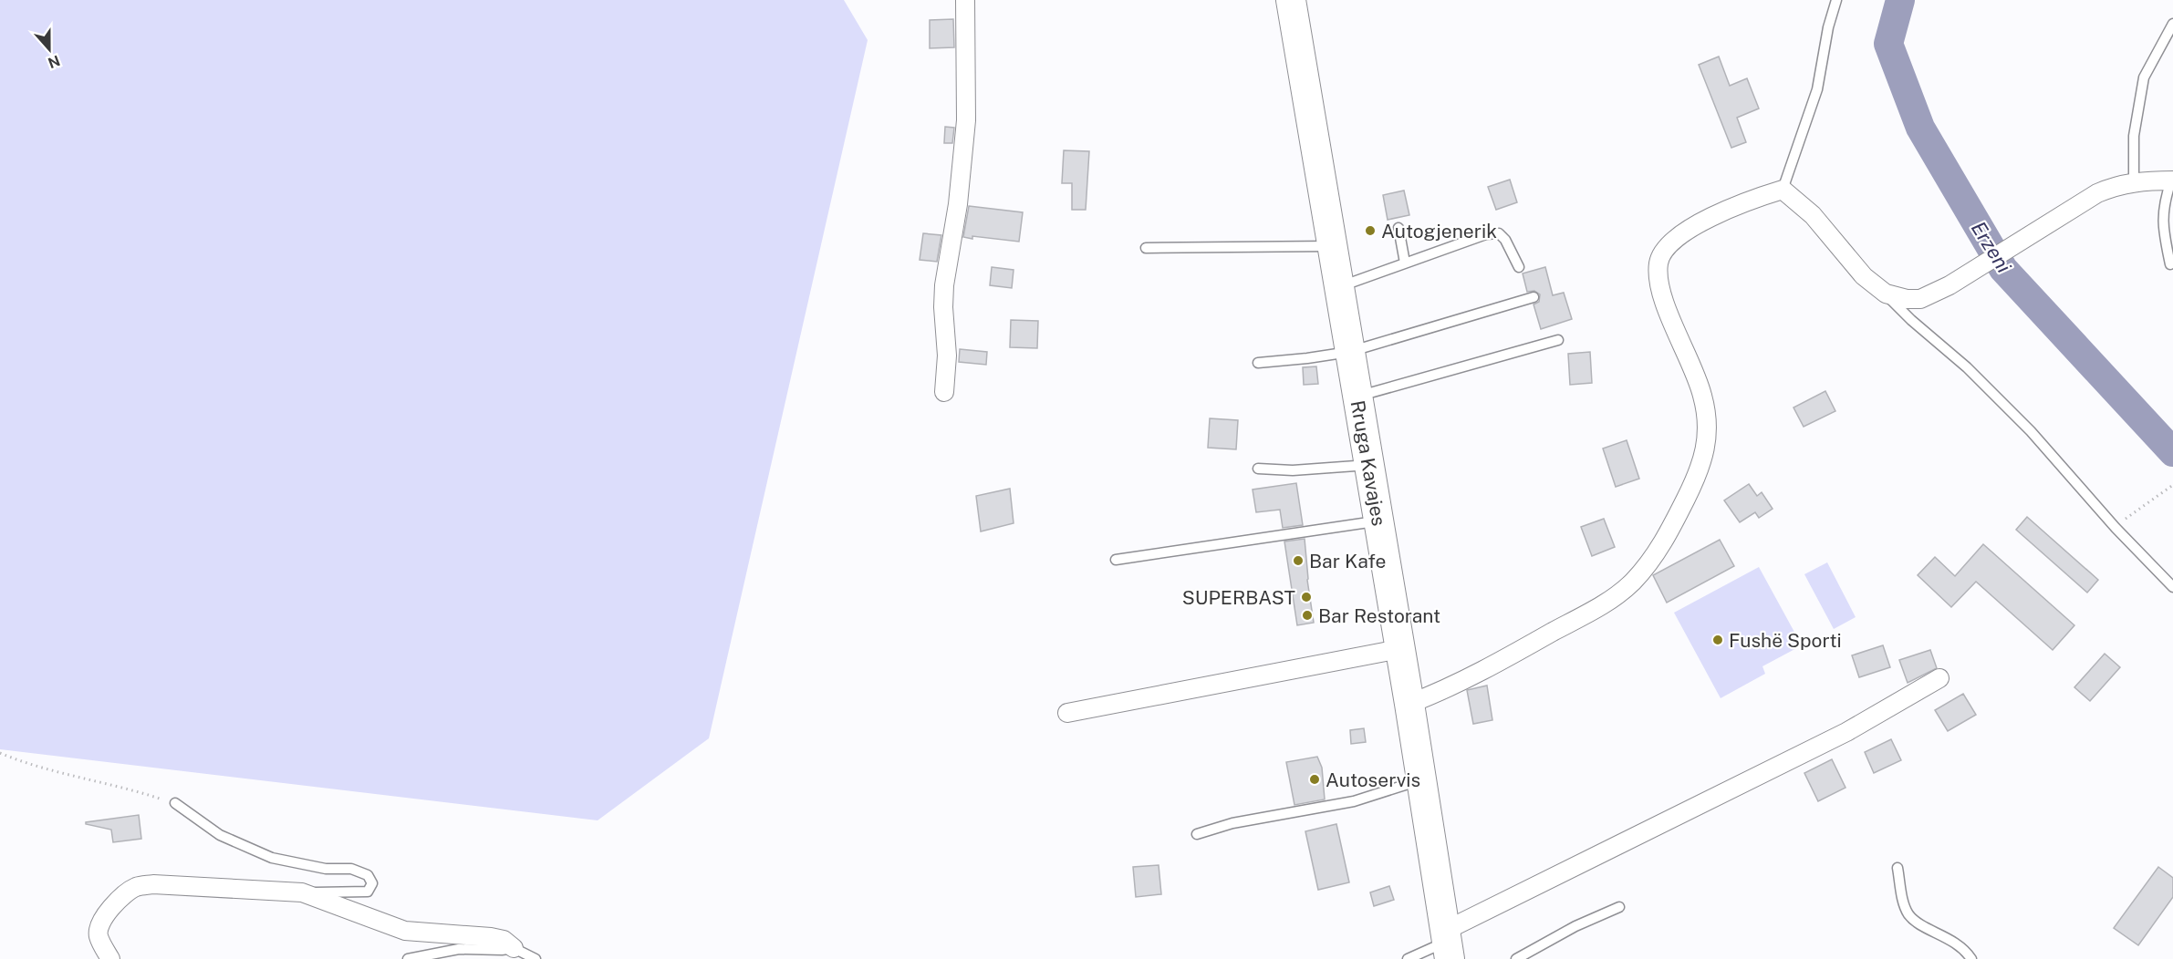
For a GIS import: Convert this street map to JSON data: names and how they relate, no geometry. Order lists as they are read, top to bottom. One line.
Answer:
{"streets":{"main road":["Rruga Kavajes"]},"water":["Erzeni"],"places":["Autogjenerik","Bar Kafe","SUPERBAST","Bar Restorant","Fushë Sporti","Autoservis"],"north":"bottom"}
